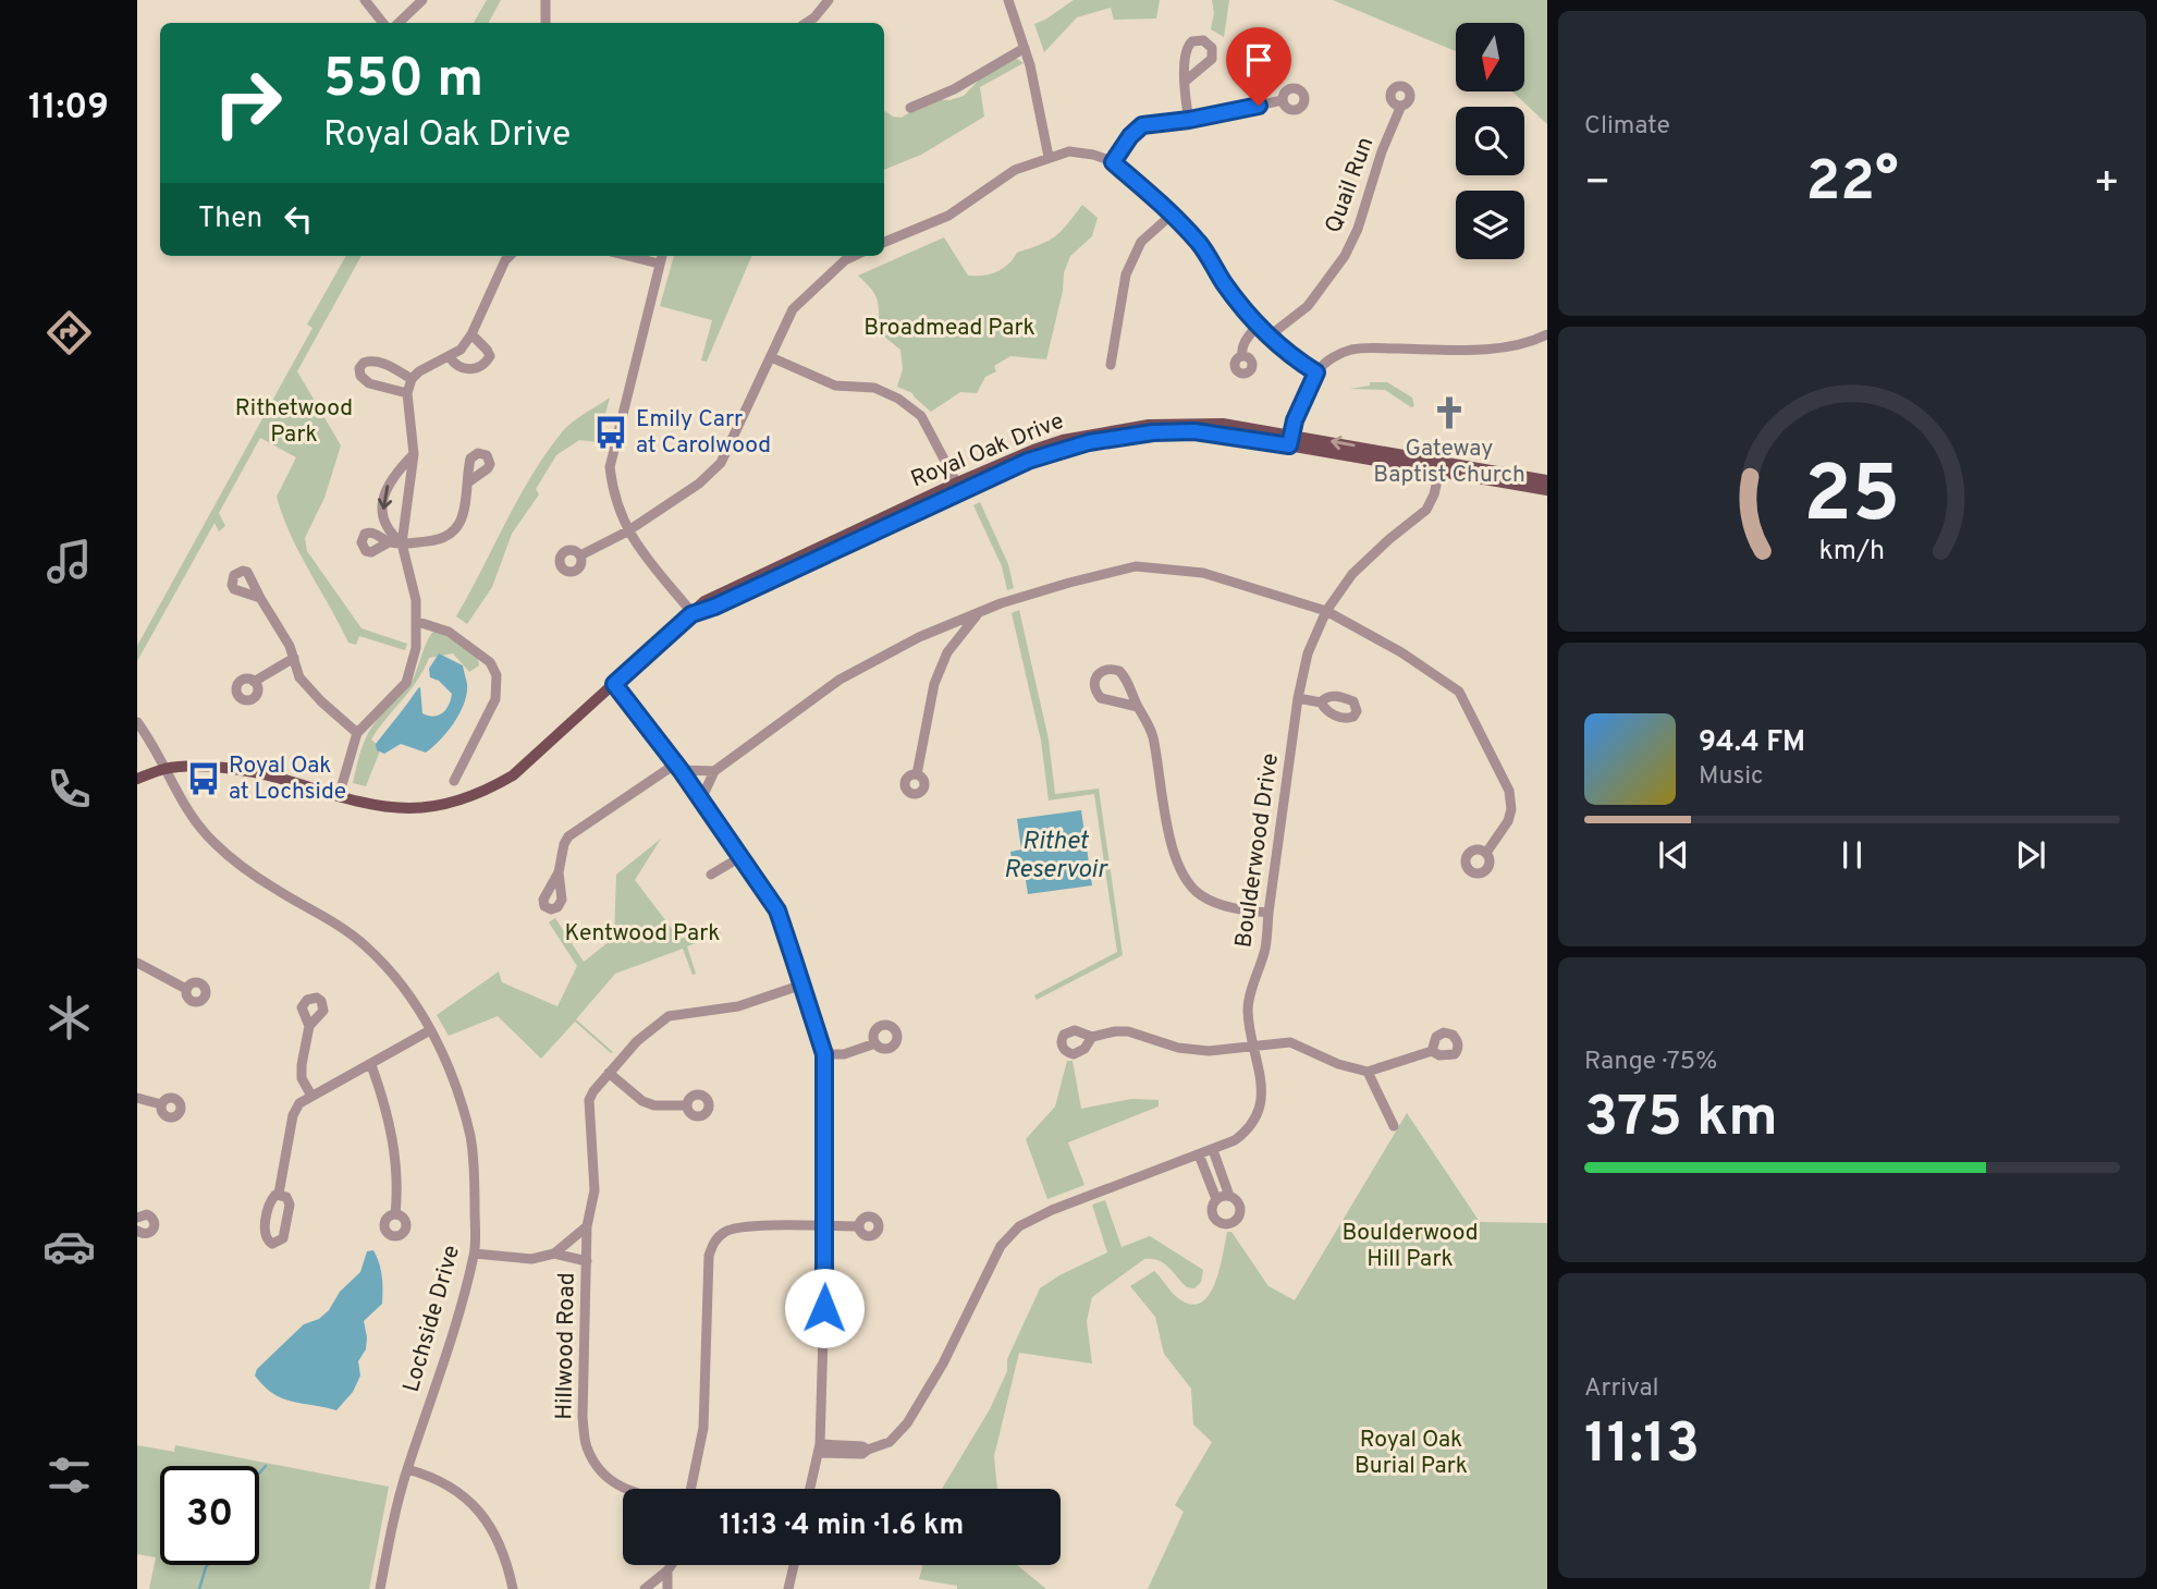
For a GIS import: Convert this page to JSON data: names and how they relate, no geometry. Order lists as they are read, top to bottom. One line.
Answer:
{"streets":{"main road":["Royal Oak Drive"],"street":["Quail Run","Boulderwood Drive","Lochside Drive","Hillwood Road"]},"crossings":[["Royal Oak Drive","Boulderwood Drive"],["Royal Oak Drive","Lochside Drive"]],"water":["Rithet Reservoir"],"parks":["Broadmead Park","Rithetwood Park","Kentwood Park","Boulderwood Hill Park","Royal Oak Burial Park"],"places":{"church":["Gateway Baptist Church"],"bus stop":["Emily Carr at Carolwood","Royal Oak at Lochside"]},"north":"bottom","page":{"tabs":"11:09","tile":["Climate",["Range · 75%","375 km"],["Arrival","11:13"]],"turn":["550 m","Royal Oak Drive"],"heat":["−","22°","+"],"then":"Then","song":["94.4 FM","Music"],"limit":"30","trip":"11:13 · 4 min · 1.6 km","gauge":["25","km/h"]}}
